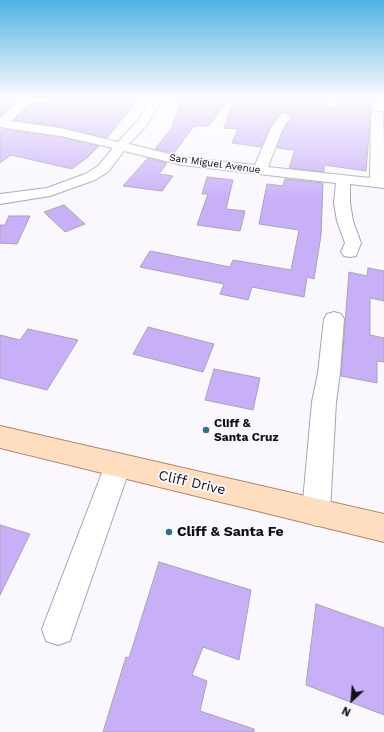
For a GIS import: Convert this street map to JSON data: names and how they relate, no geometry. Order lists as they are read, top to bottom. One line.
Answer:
{"streets":{"main road":["Cliff Drive"],"street":["San Miguel Avenue"]},"places":["Cliff & Santa Cruz","Cliff & Santa Fe"],"north":"bottom left"}
